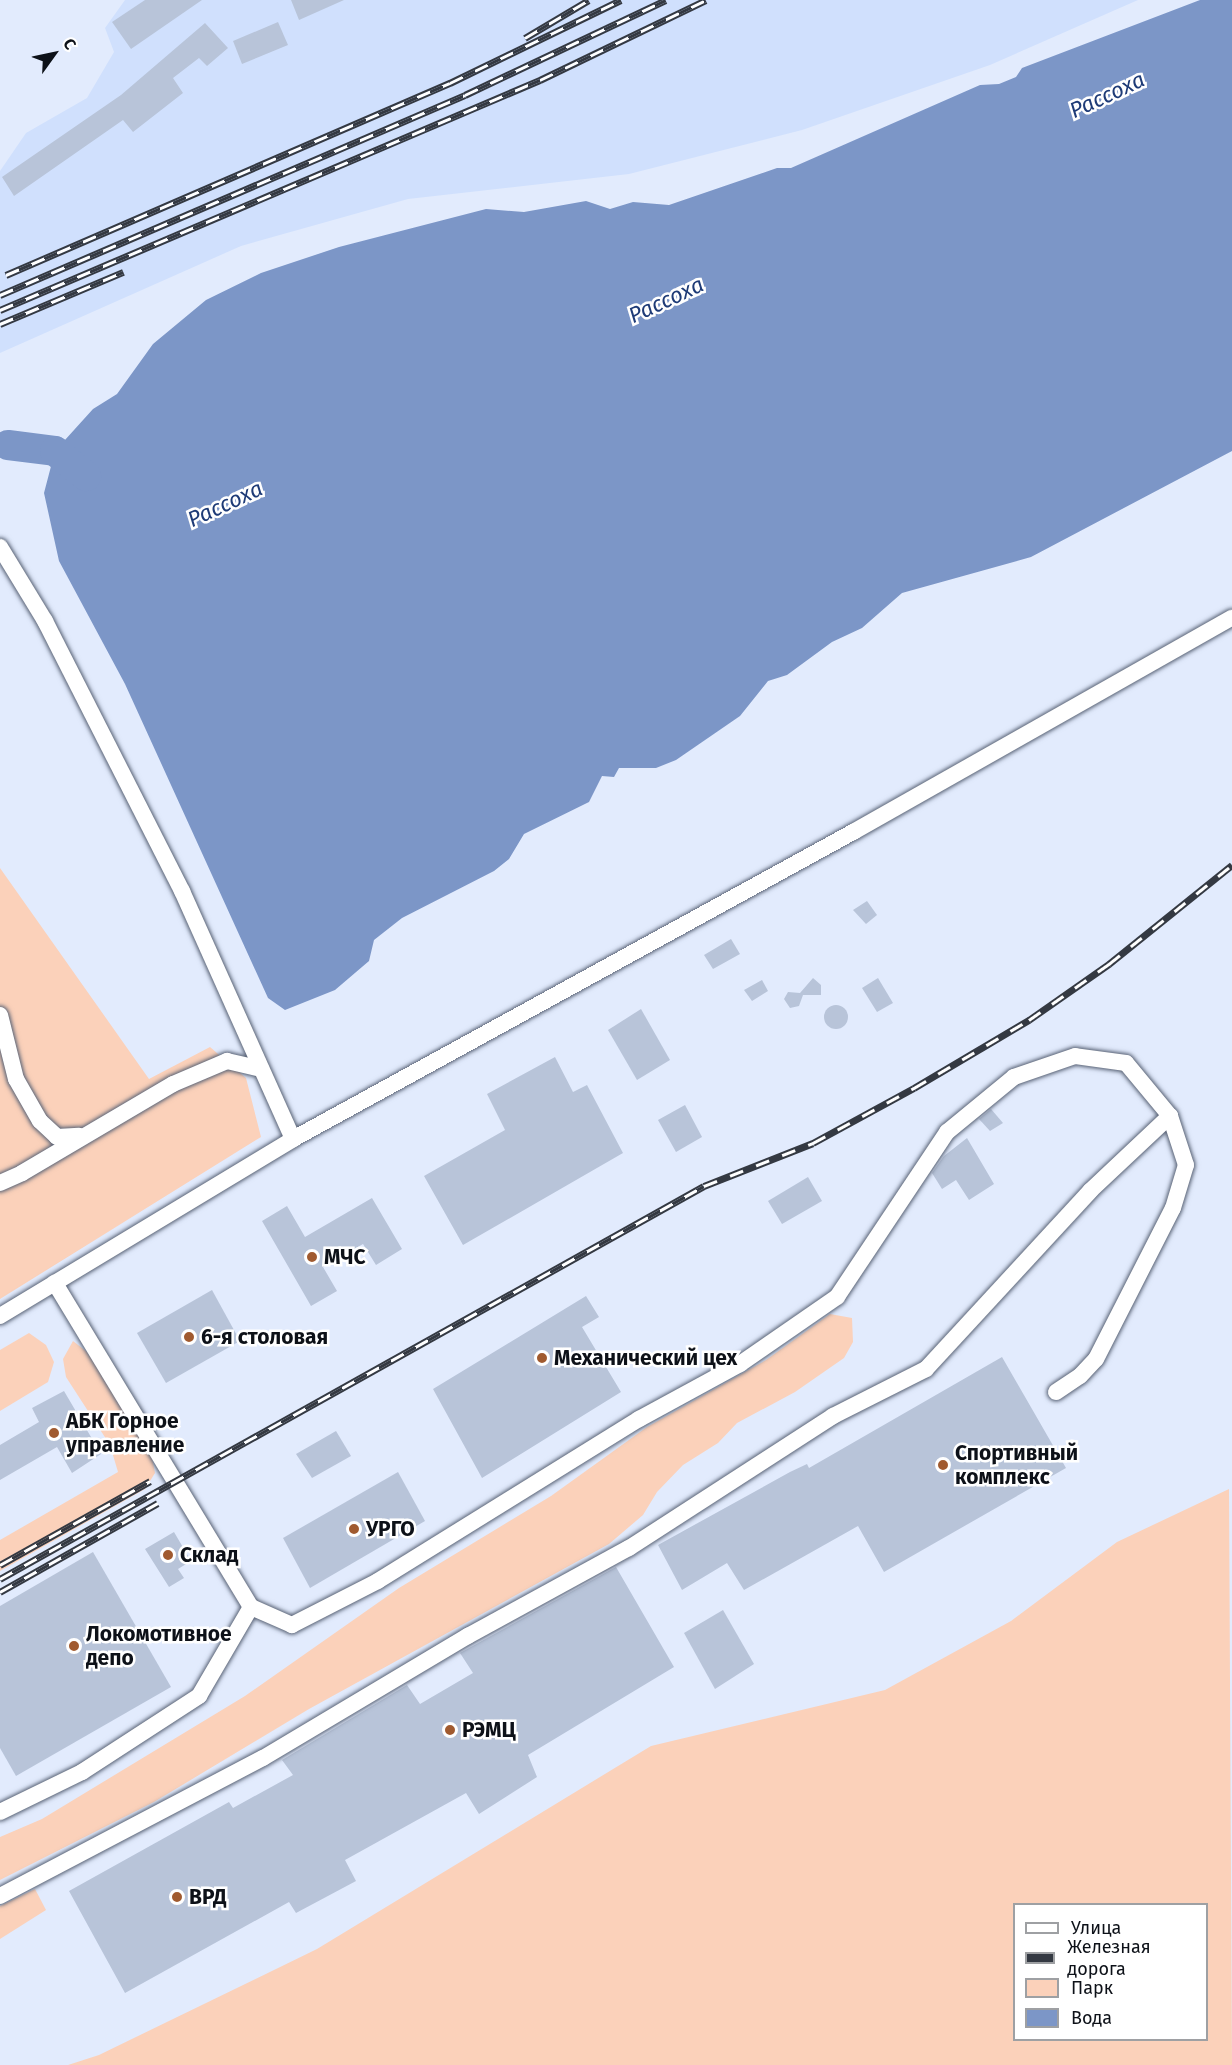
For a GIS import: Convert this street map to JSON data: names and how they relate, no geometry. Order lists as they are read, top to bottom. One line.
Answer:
{"water":["Рассоха"],"places":["МЧС","6-я столовая","Механический цех","АБК Горное управление","Спортивный комплекс","УРГО","Склад","Локомотивное депо","РЭМЦ","ВРД"],"legend":["Улица","Железная дорога","Парк","Вода"],"north":"top right"}
